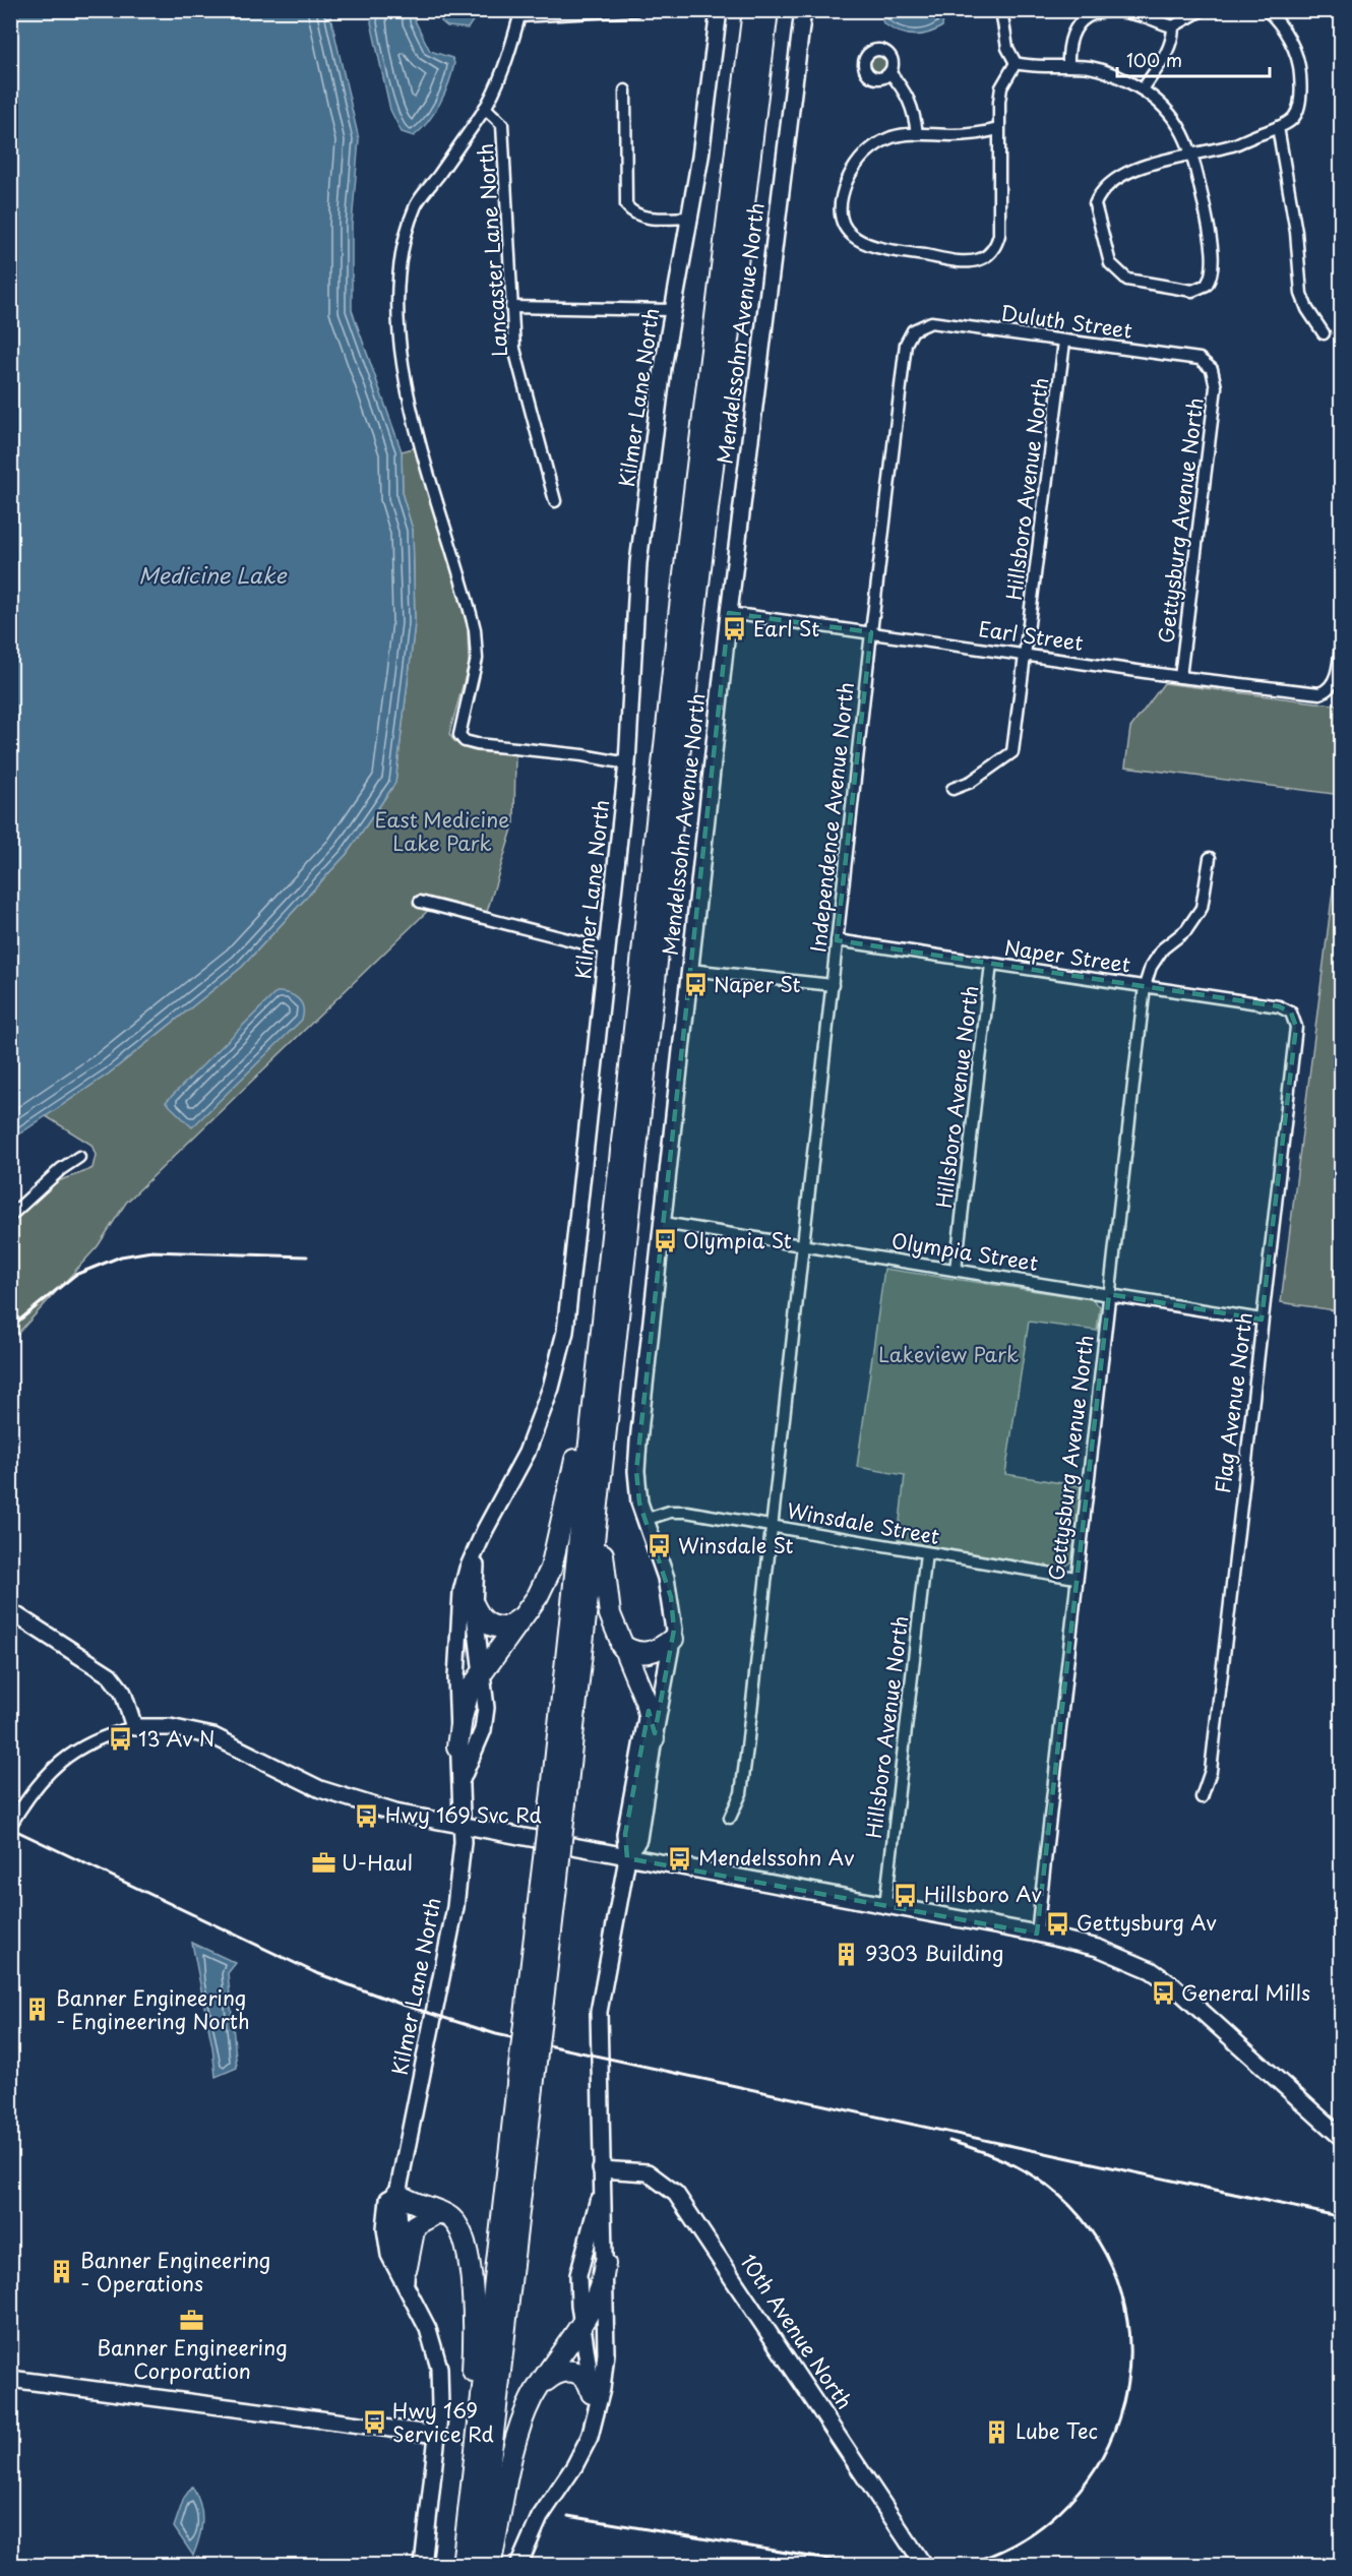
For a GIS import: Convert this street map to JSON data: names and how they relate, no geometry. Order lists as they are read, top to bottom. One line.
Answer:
{"streets":{"street":["Lancaster Lane North","Duluth Street","Mendelssohn Avenue North","Kilmer Lane North","Hillsboro Avenue North","Gettysburg Avenue North","Earl Street","Independence Avenue North","Naper Street","Olympia Street","Flag Avenue North","Winsdale Street","10th Avenue North"]},"crossings":[["Duluth Street","Hillsboro Avenue North"],["Duluth Street","Gettysburg Avenue North"],["Duluth Street","Independence Avenue North"],["Mendelssohn Avenue North","Earl Street"],["Mendelssohn Avenue North","Olympia Street"],["Mendelssohn Avenue North","Winsdale Street"],["Mendelssohn Avenue North","10th Avenue North"],["Hillsboro Avenue North","Earl Street"],["Hillsboro Avenue North","Naper Street"],["Hillsboro Avenue North","Olympia Street"],["Hillsboro Avenue North","Winsdale Street"],["Gettysburg Avenue North","Earl Street"],["Gettysburg Avenue North","Naper Street"],["Gettysburg Avenue North","Olympia Street"],["Gettysburg Avenue North","Winsdale Street"],["Earl Street","Independence Avenue North"],["Independence Avenue North","Naper Street"],["Independence Avenue North","Olympia Street"],["Independence Avenue North","Winsdale Street"],["Naper Street","Flag Avenue North"],["Olympia Street","Flag Avenue North"]],"water":["Medicine Lake"],"parks":["East Medicine Lake Park","Lakeview Park"],"places":{"bus stop":["Earl St","Naper St","Olympia St","Winsdale St","13 Av N","Hwy 169 Svc Rd","Mendelssohn Av","Hillsboro Av","Gettysburg Av","General Mills","Hwy 169 Service Rd"],"office":["U-Haul","Banner Engineering Corporation"],"building":["9303 Building","Banner Engineering - Engineering North","Banner Engineering - Operations","Lube Tec"]},"scale_bar":"100 m"}
